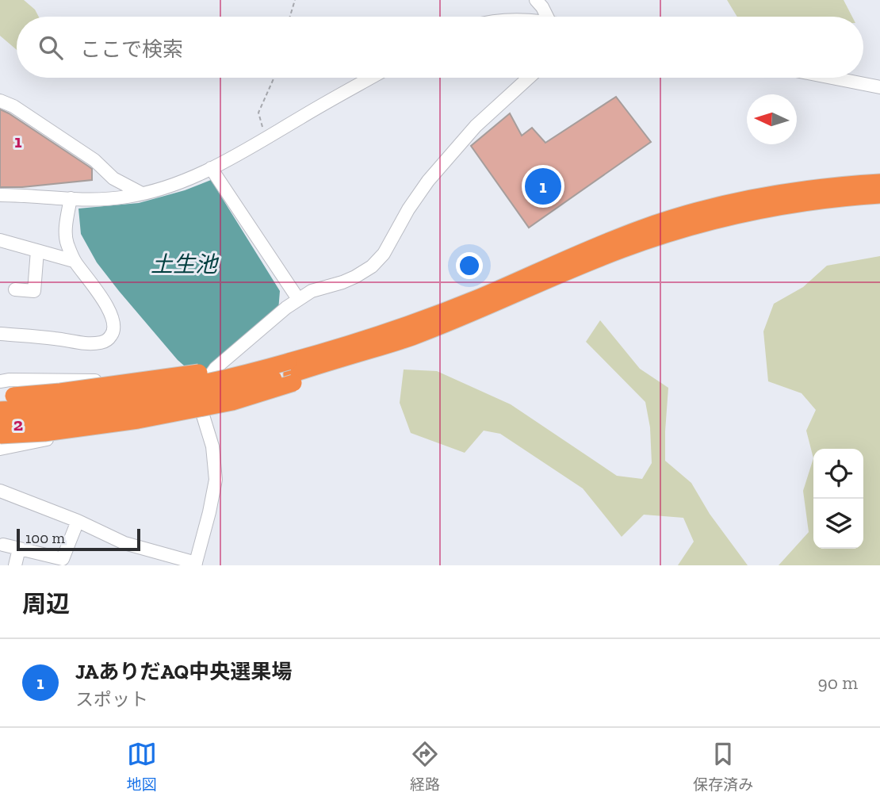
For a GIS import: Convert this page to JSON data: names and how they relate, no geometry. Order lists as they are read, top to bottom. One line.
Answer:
{"water":["土生池"],"scale_bar":"100 m","north":"left","page":{"search":"ここで検索","pins":"1","scale":"100 m","heading":"周辺","list":[{"mark":"1","name":"JAありだAQ中央選果場","note":"スポット","value":"90 m"}],"nav":["地図","経路","保存済み"]},"grid":{"rows":["1","2"]}}
